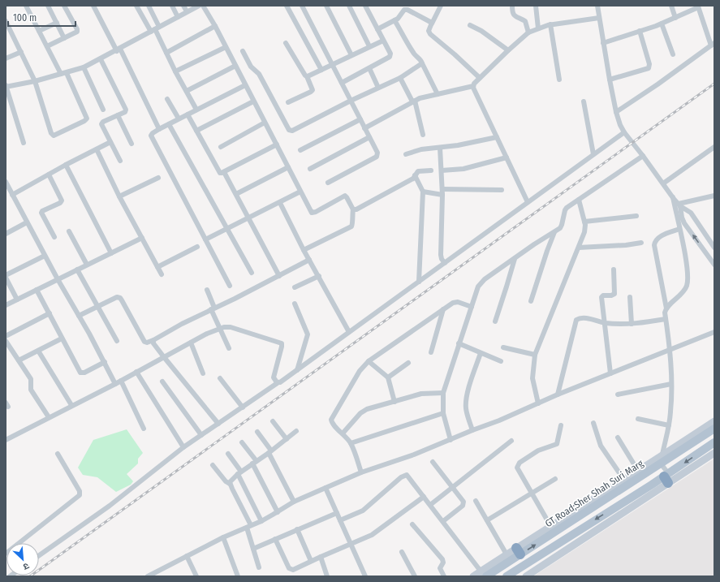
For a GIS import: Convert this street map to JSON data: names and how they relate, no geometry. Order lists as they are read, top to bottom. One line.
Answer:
{"streets":{"main road":["GT Road;Sher Shah Suri Marg"]},"scale_bar":"100 m","north":"bottom right"}
